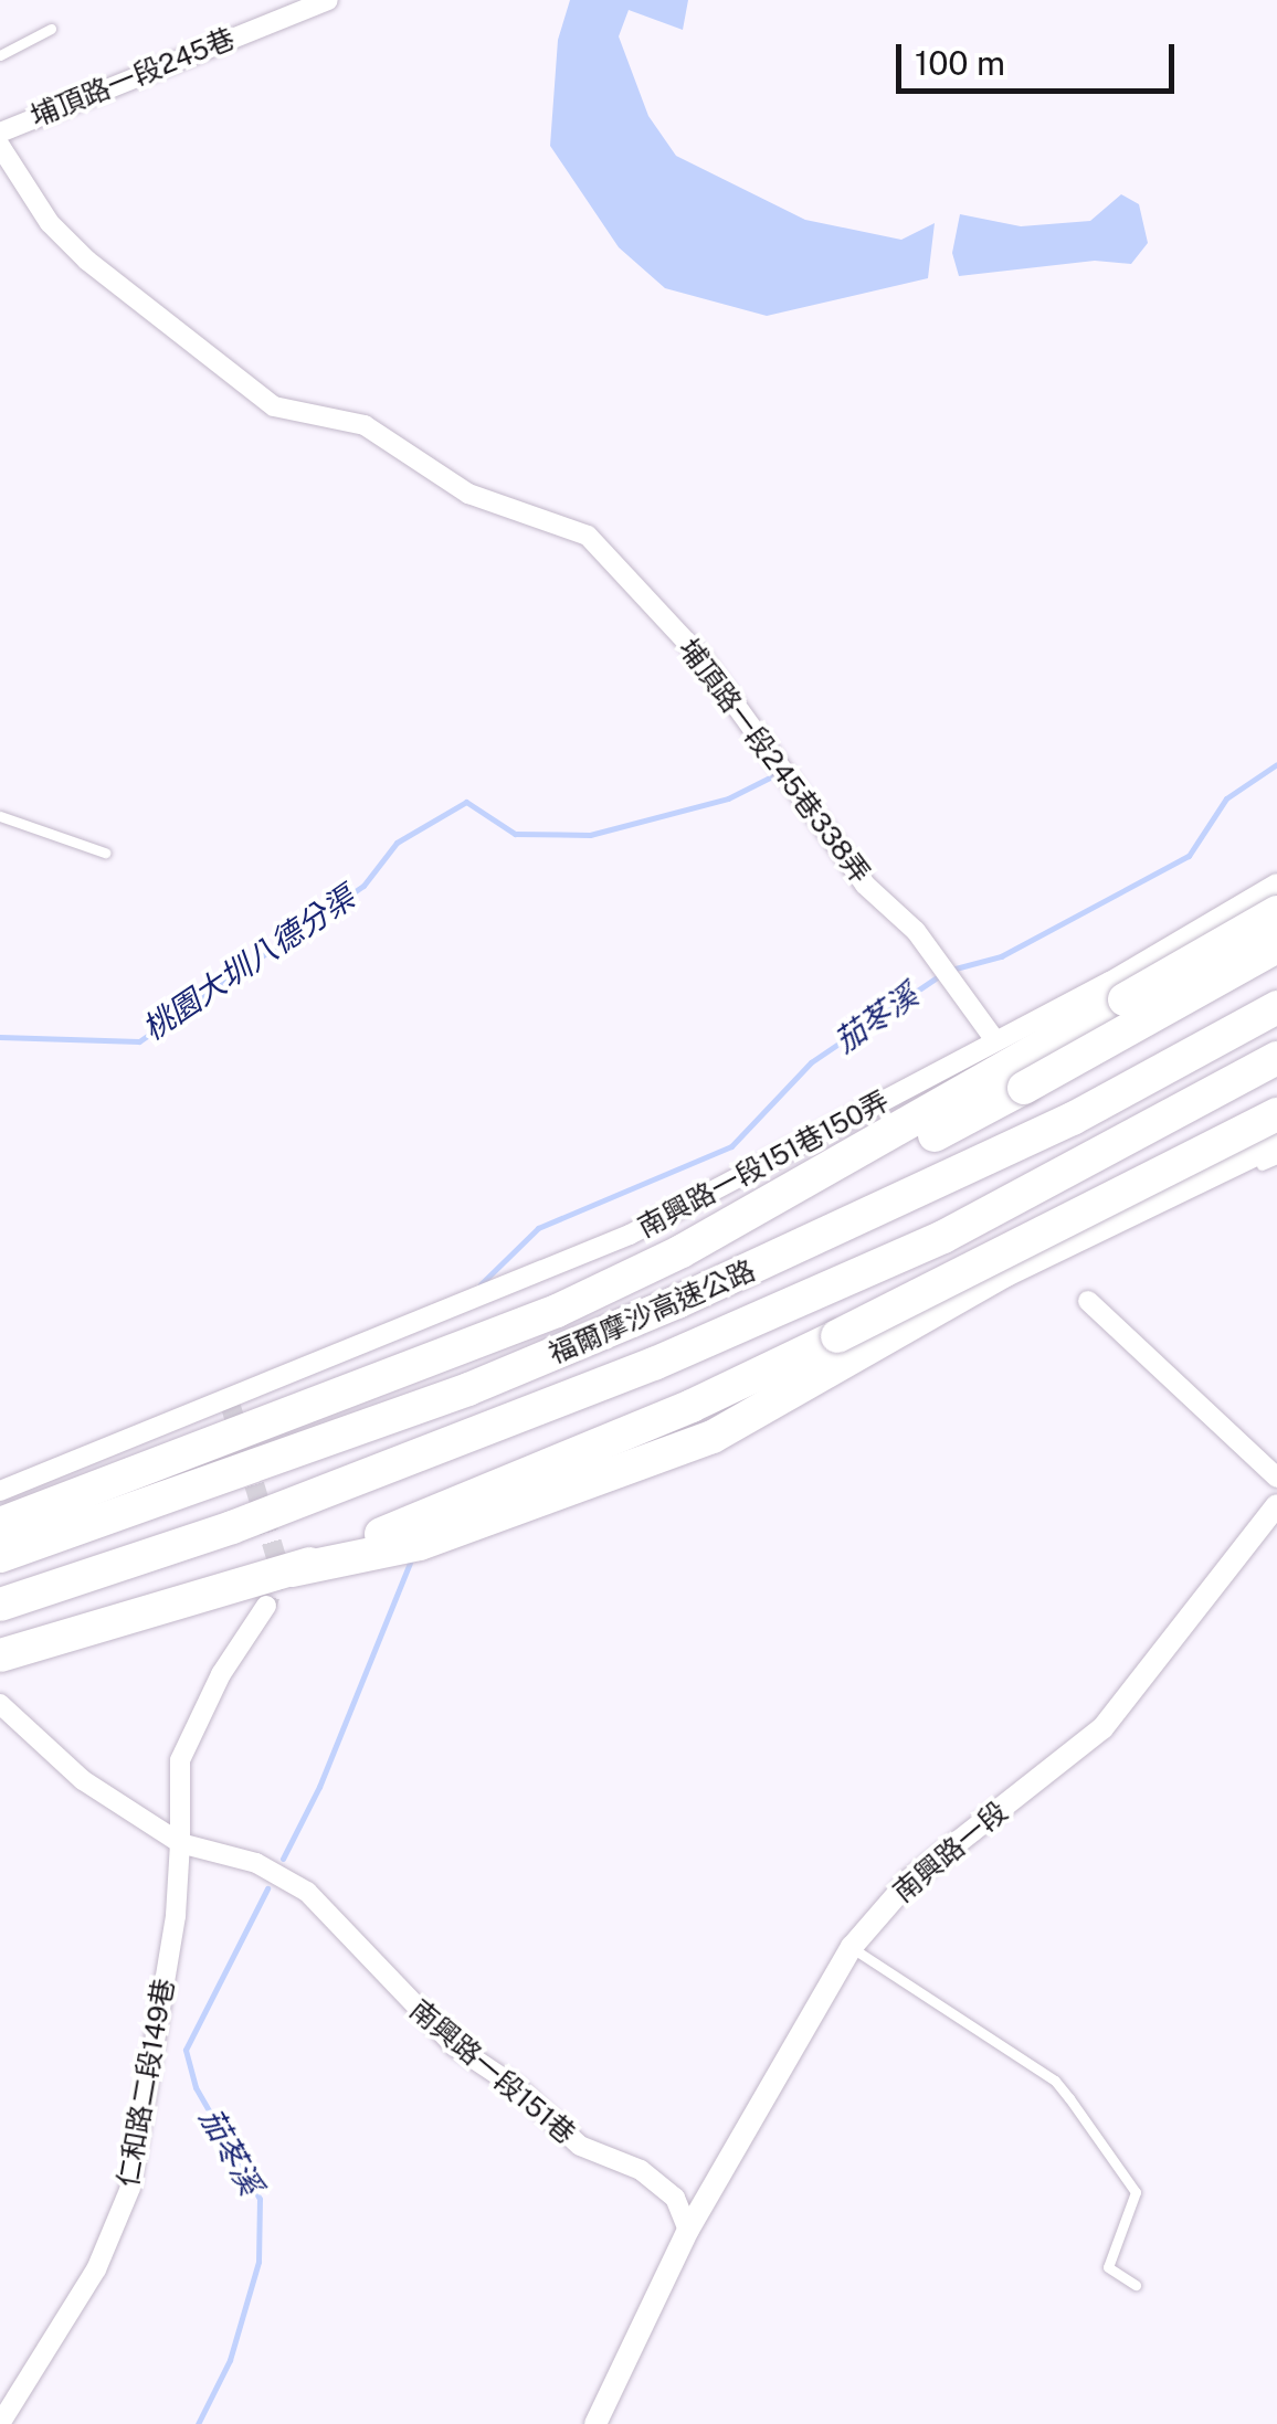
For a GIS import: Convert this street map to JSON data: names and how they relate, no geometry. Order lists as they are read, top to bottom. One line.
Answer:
{"streets":{"highway":["福爾摩沙高速公路"],"street":["埔頂路一段245巷","埔頂路一段245巷338弄","南興路一段151巷150弄","南興路一段","南興路一段151巷","仁和路二段149巷"]},"crossings":[["埔頂路一段245巷338弄","南興路一段151巷150弄"],["南興路一段","南興路一段151巷"],["南興路一段151巷","仁和路二段149巷"]],"water":["桃園大圳八德分渠","茄苳溪"],"scale_bar":"100 m"}
